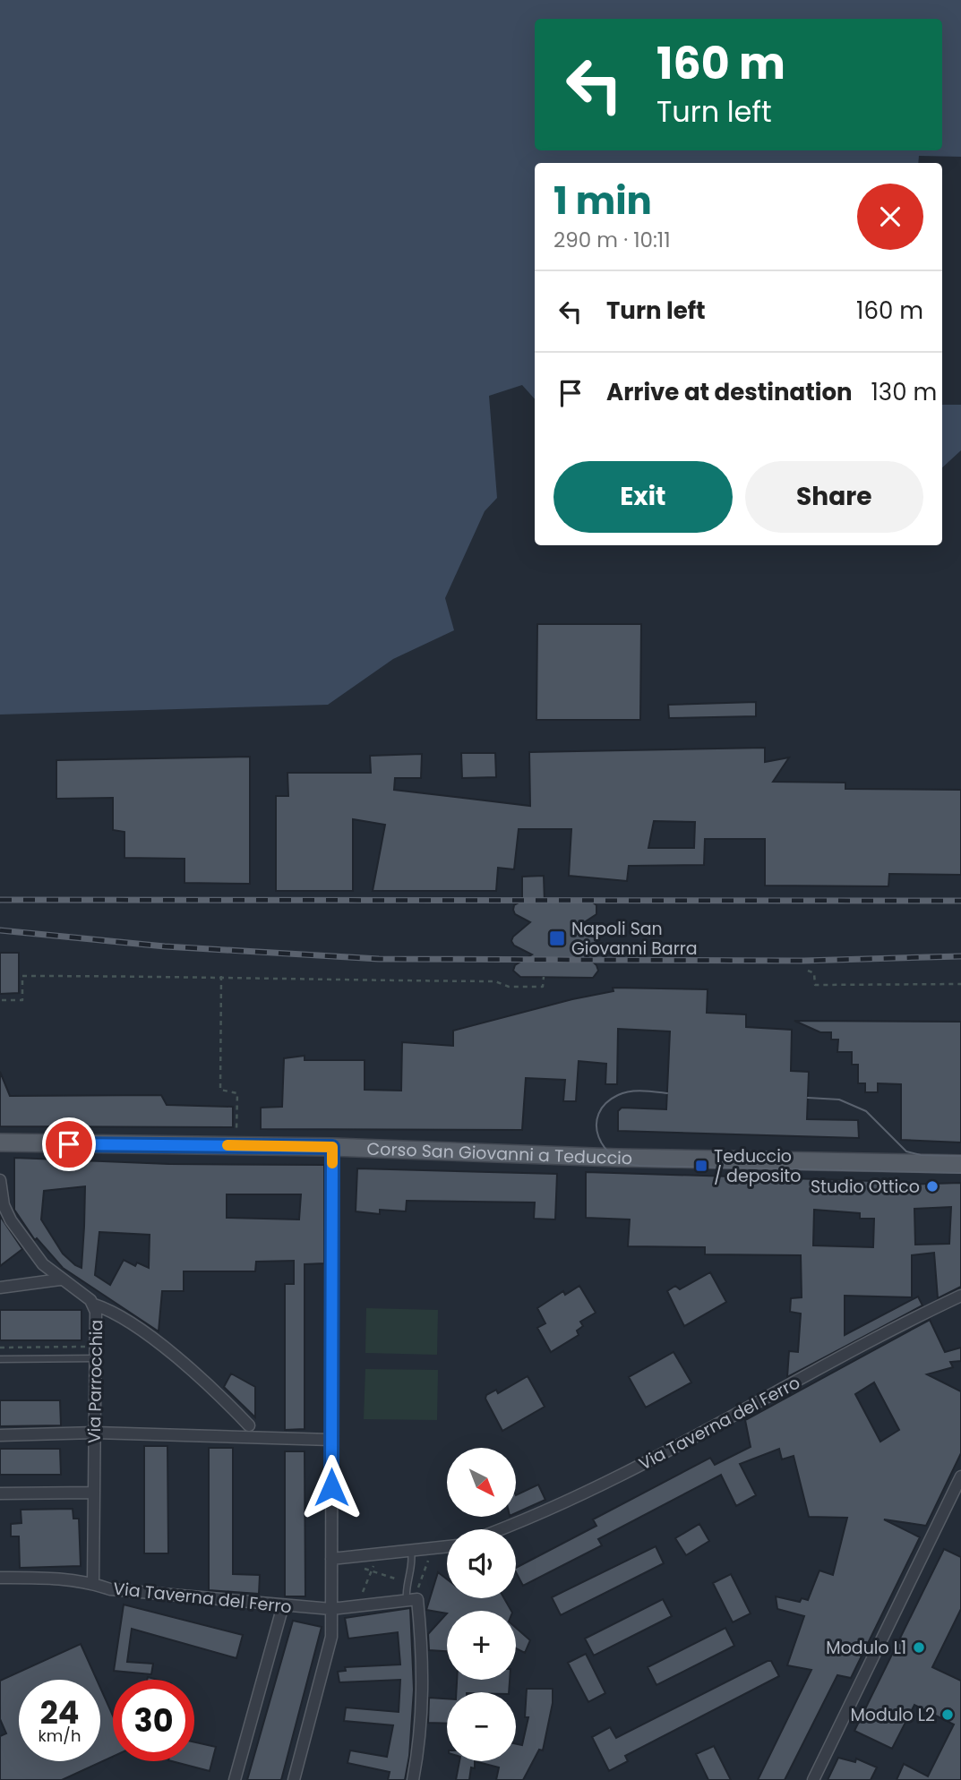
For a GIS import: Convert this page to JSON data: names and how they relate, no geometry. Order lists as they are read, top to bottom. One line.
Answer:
{"streets":{"main road":["Corso San Giovanni a Teduccio"],"street":["Via Parrocchia","Via Taverna del Ferro"]},"crossings":[["Via Parrocchia","Via Taverna del Ferro"]],"places":{"transit":["Napoli San Giovanni Barra","Teduccio / deposito"],"other":["Studio Ottico","Modulo L1","Modulo L2"]},"north":"bottom right","page":{"turn":["160 m","Turn left"],"heading":["1 min","290 m · 10:11"],"list":[{"name":"Turn left","value":"160 m"},{"name":"Arrive at destination","value":"130 m"}],"buttons":["Exit","Share"],"map_buttons":["+","−"],"speed":"24 km/h","limit":"30"}}
